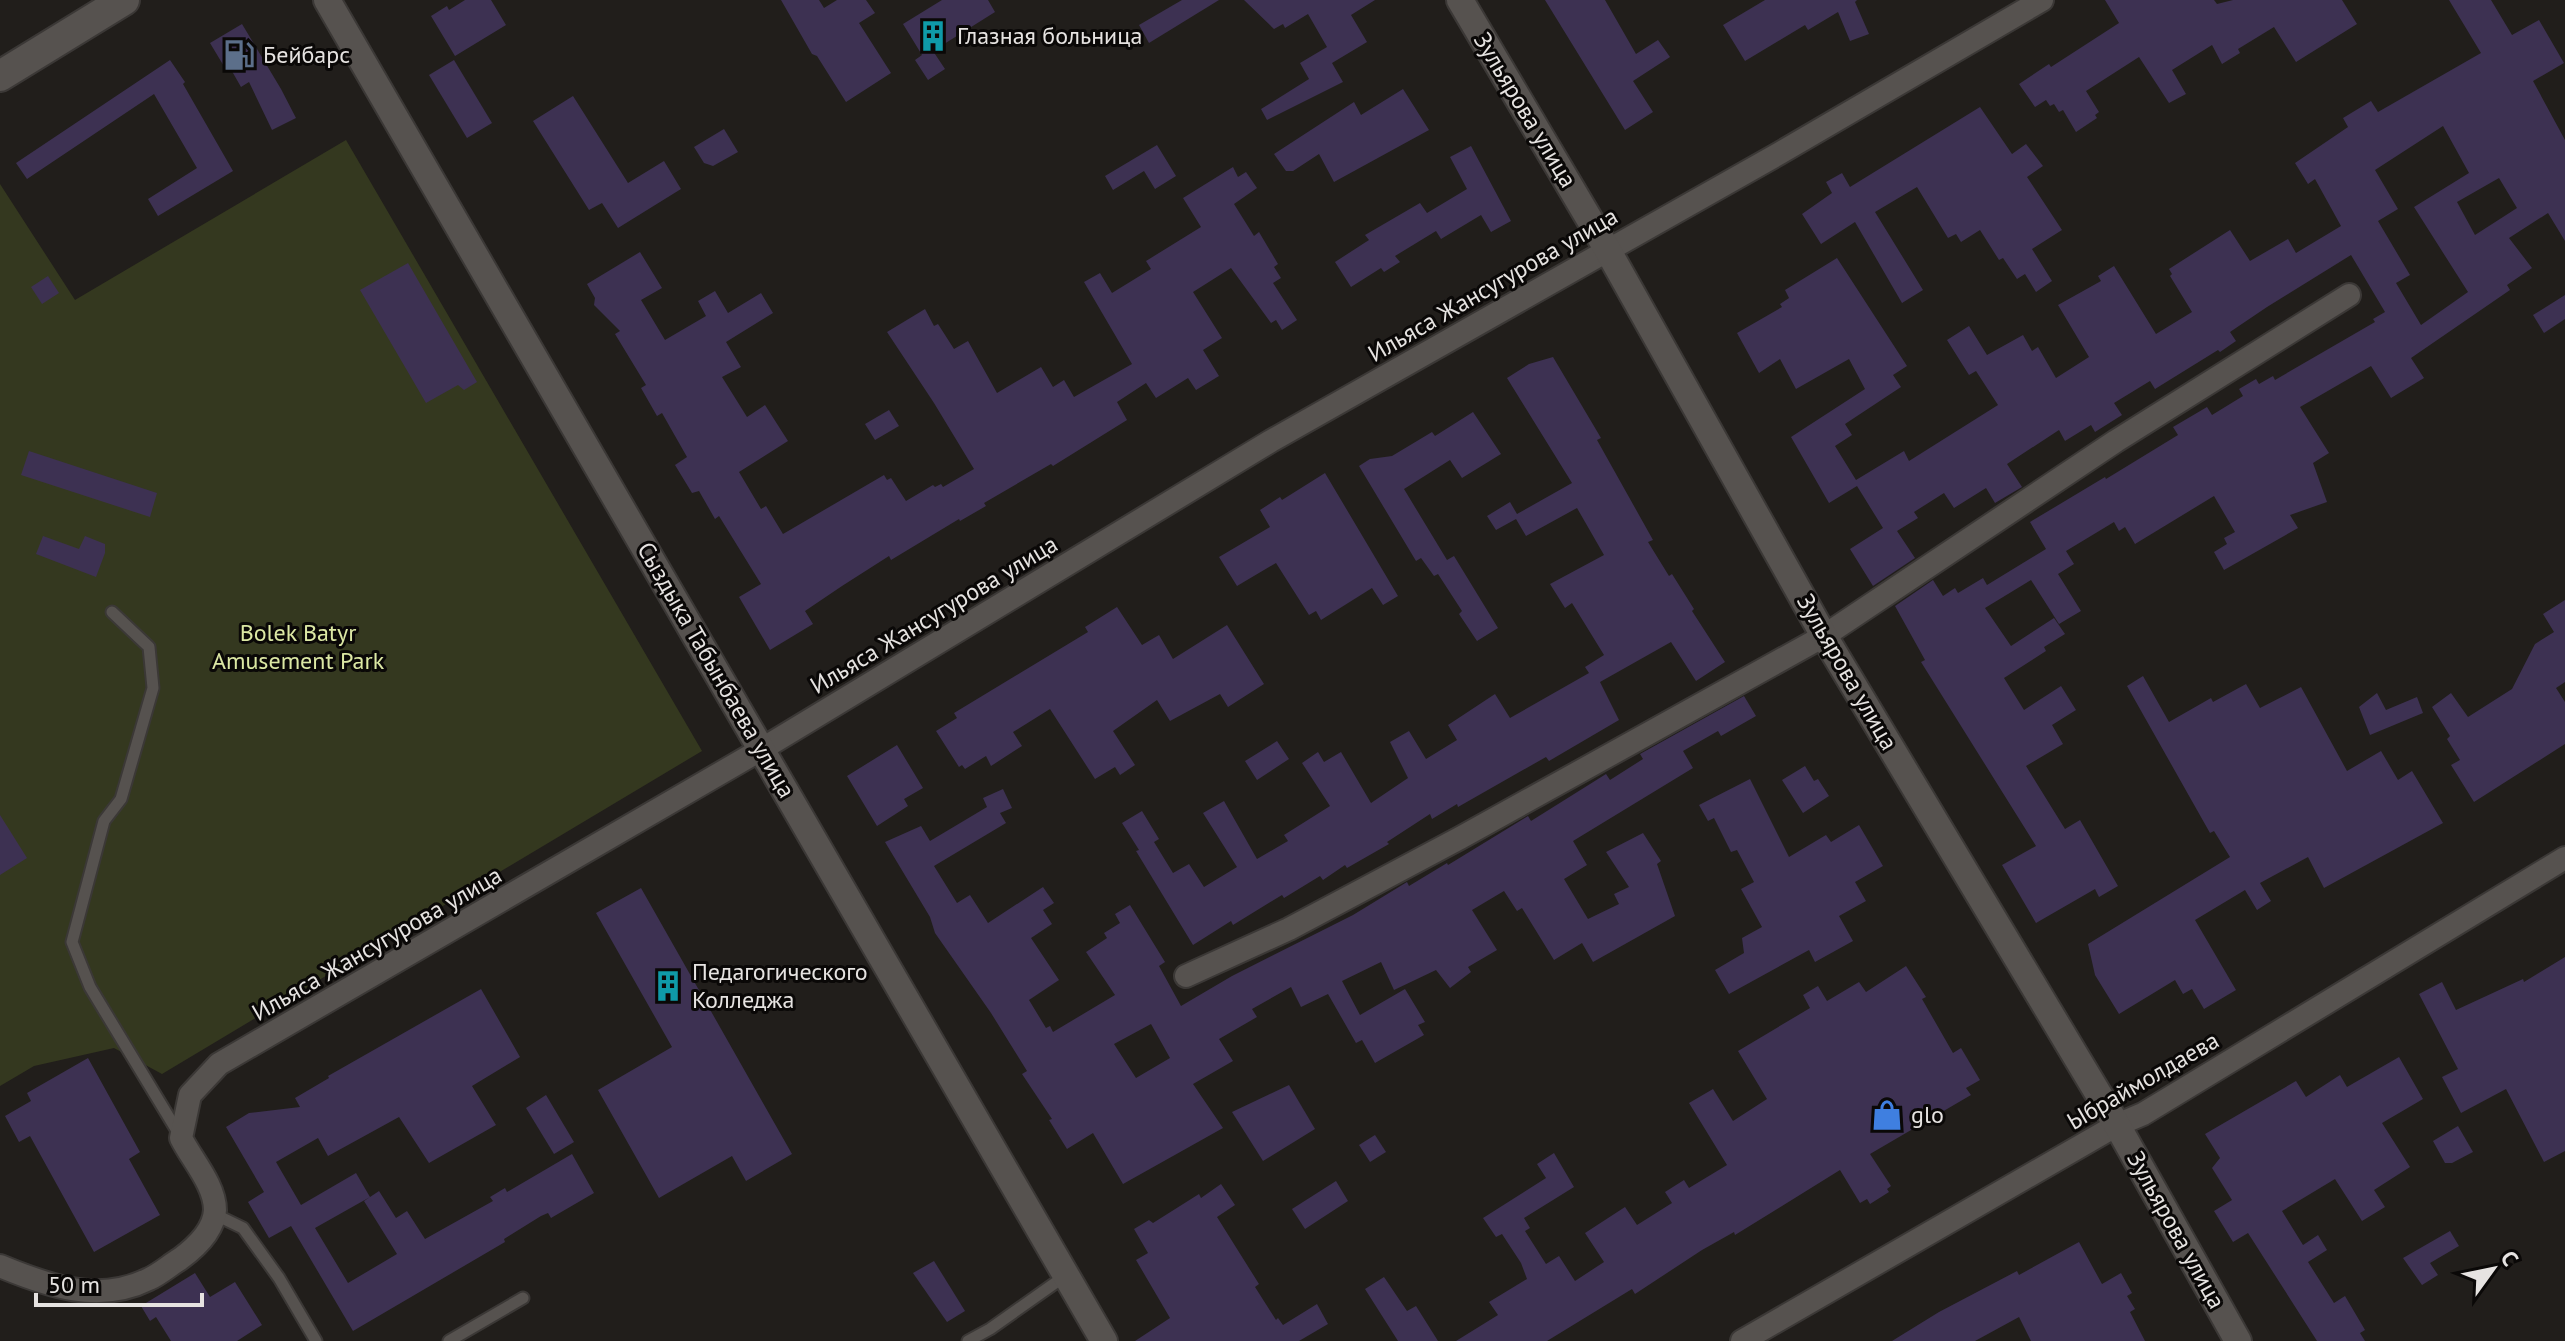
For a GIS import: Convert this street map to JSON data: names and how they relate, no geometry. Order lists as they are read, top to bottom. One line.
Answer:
{"streets":{"street":["Зульярова улица","Ильяса Жансугурова улица","Сыздыка Табынбаева улица","Ыбраймолдаева"]},"crossings":[["Зульярова улица","Ильяса Жансугурова улица"],["Зульярова улица","Ыбраймолдаева"],["Ильяса Жансугурова улица","Сыздыка Табынбаева улица"]],"parks":["Bolek Batyr Amusement Park"],"places":{"building":["Глазная больница","Педагогического Колледжа"],"fuel station":["Бейбарс"],"shop":["glo"]},"scale_bar":"50 m","north":"top right"}
